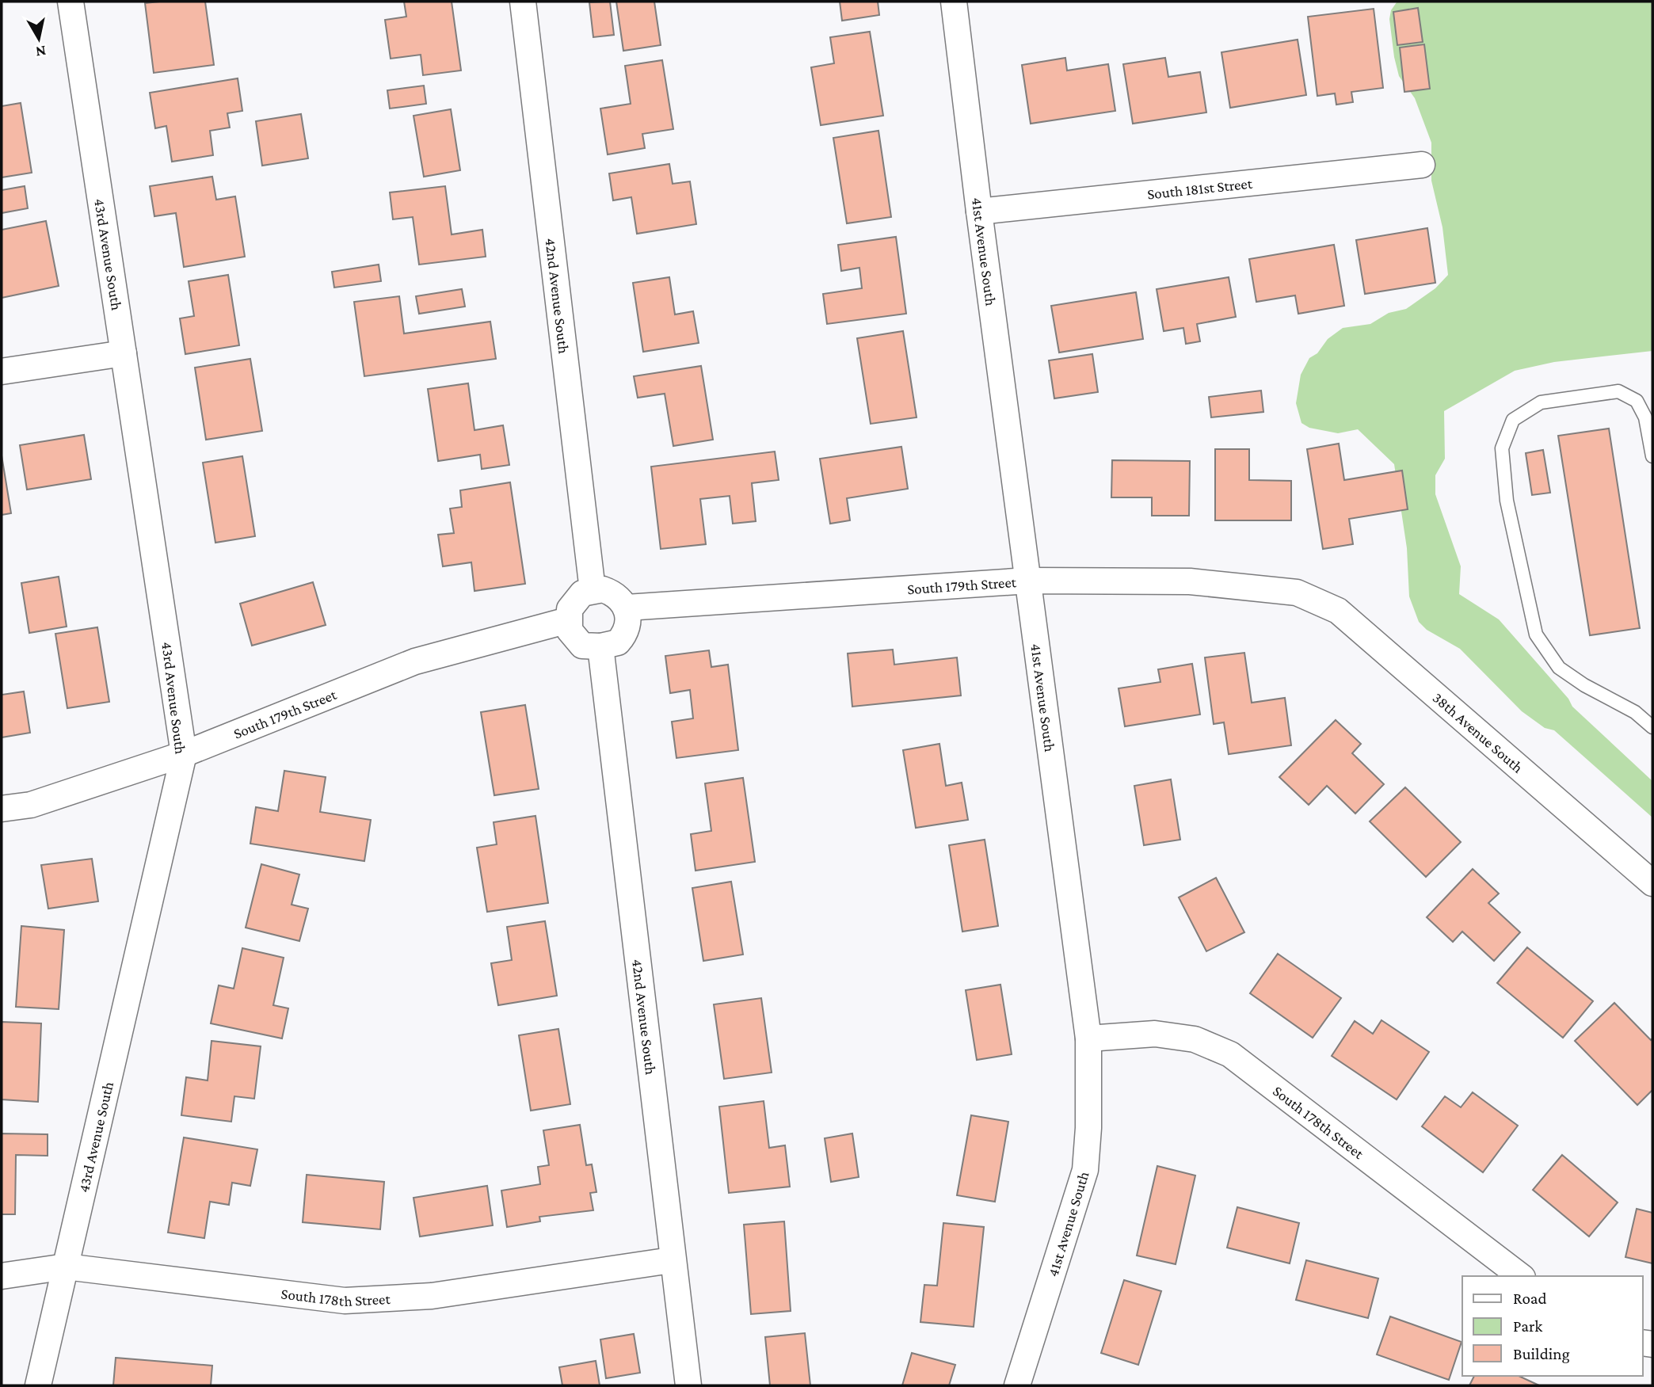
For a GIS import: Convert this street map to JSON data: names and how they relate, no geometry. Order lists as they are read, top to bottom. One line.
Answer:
{"streets":{"street":["South 181st Street","41st Avenue South","43rd Avenue South","42nd Avenue South","South 179th Street","38th Avenue South","South 178th Street"]},"crossings":[["South 181st Street","41st Avenue South"],["41st Avenue South","South 179th Street"],["41st Avenue South","South 178th Street"],["43rd Avenue South","South 179th Street"],["43rd Avenue South","South 178th Street"],["42nd Avenue South","South 179th Street"],["42nd Avenue South","South 178th Street"],["South 179th Street","38th Avenue South"]],"legend":["Road","Park","Building"],"north":"bottom"}
